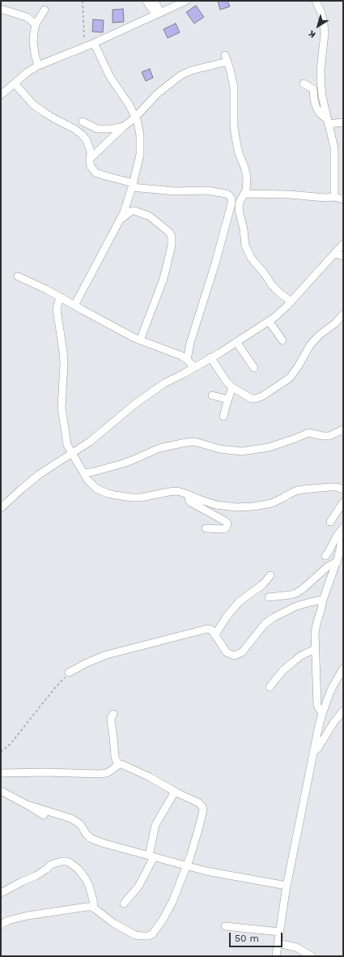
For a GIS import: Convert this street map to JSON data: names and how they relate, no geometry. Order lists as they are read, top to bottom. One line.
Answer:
{"scale_bar":"50 m","north":"bottom left"}
